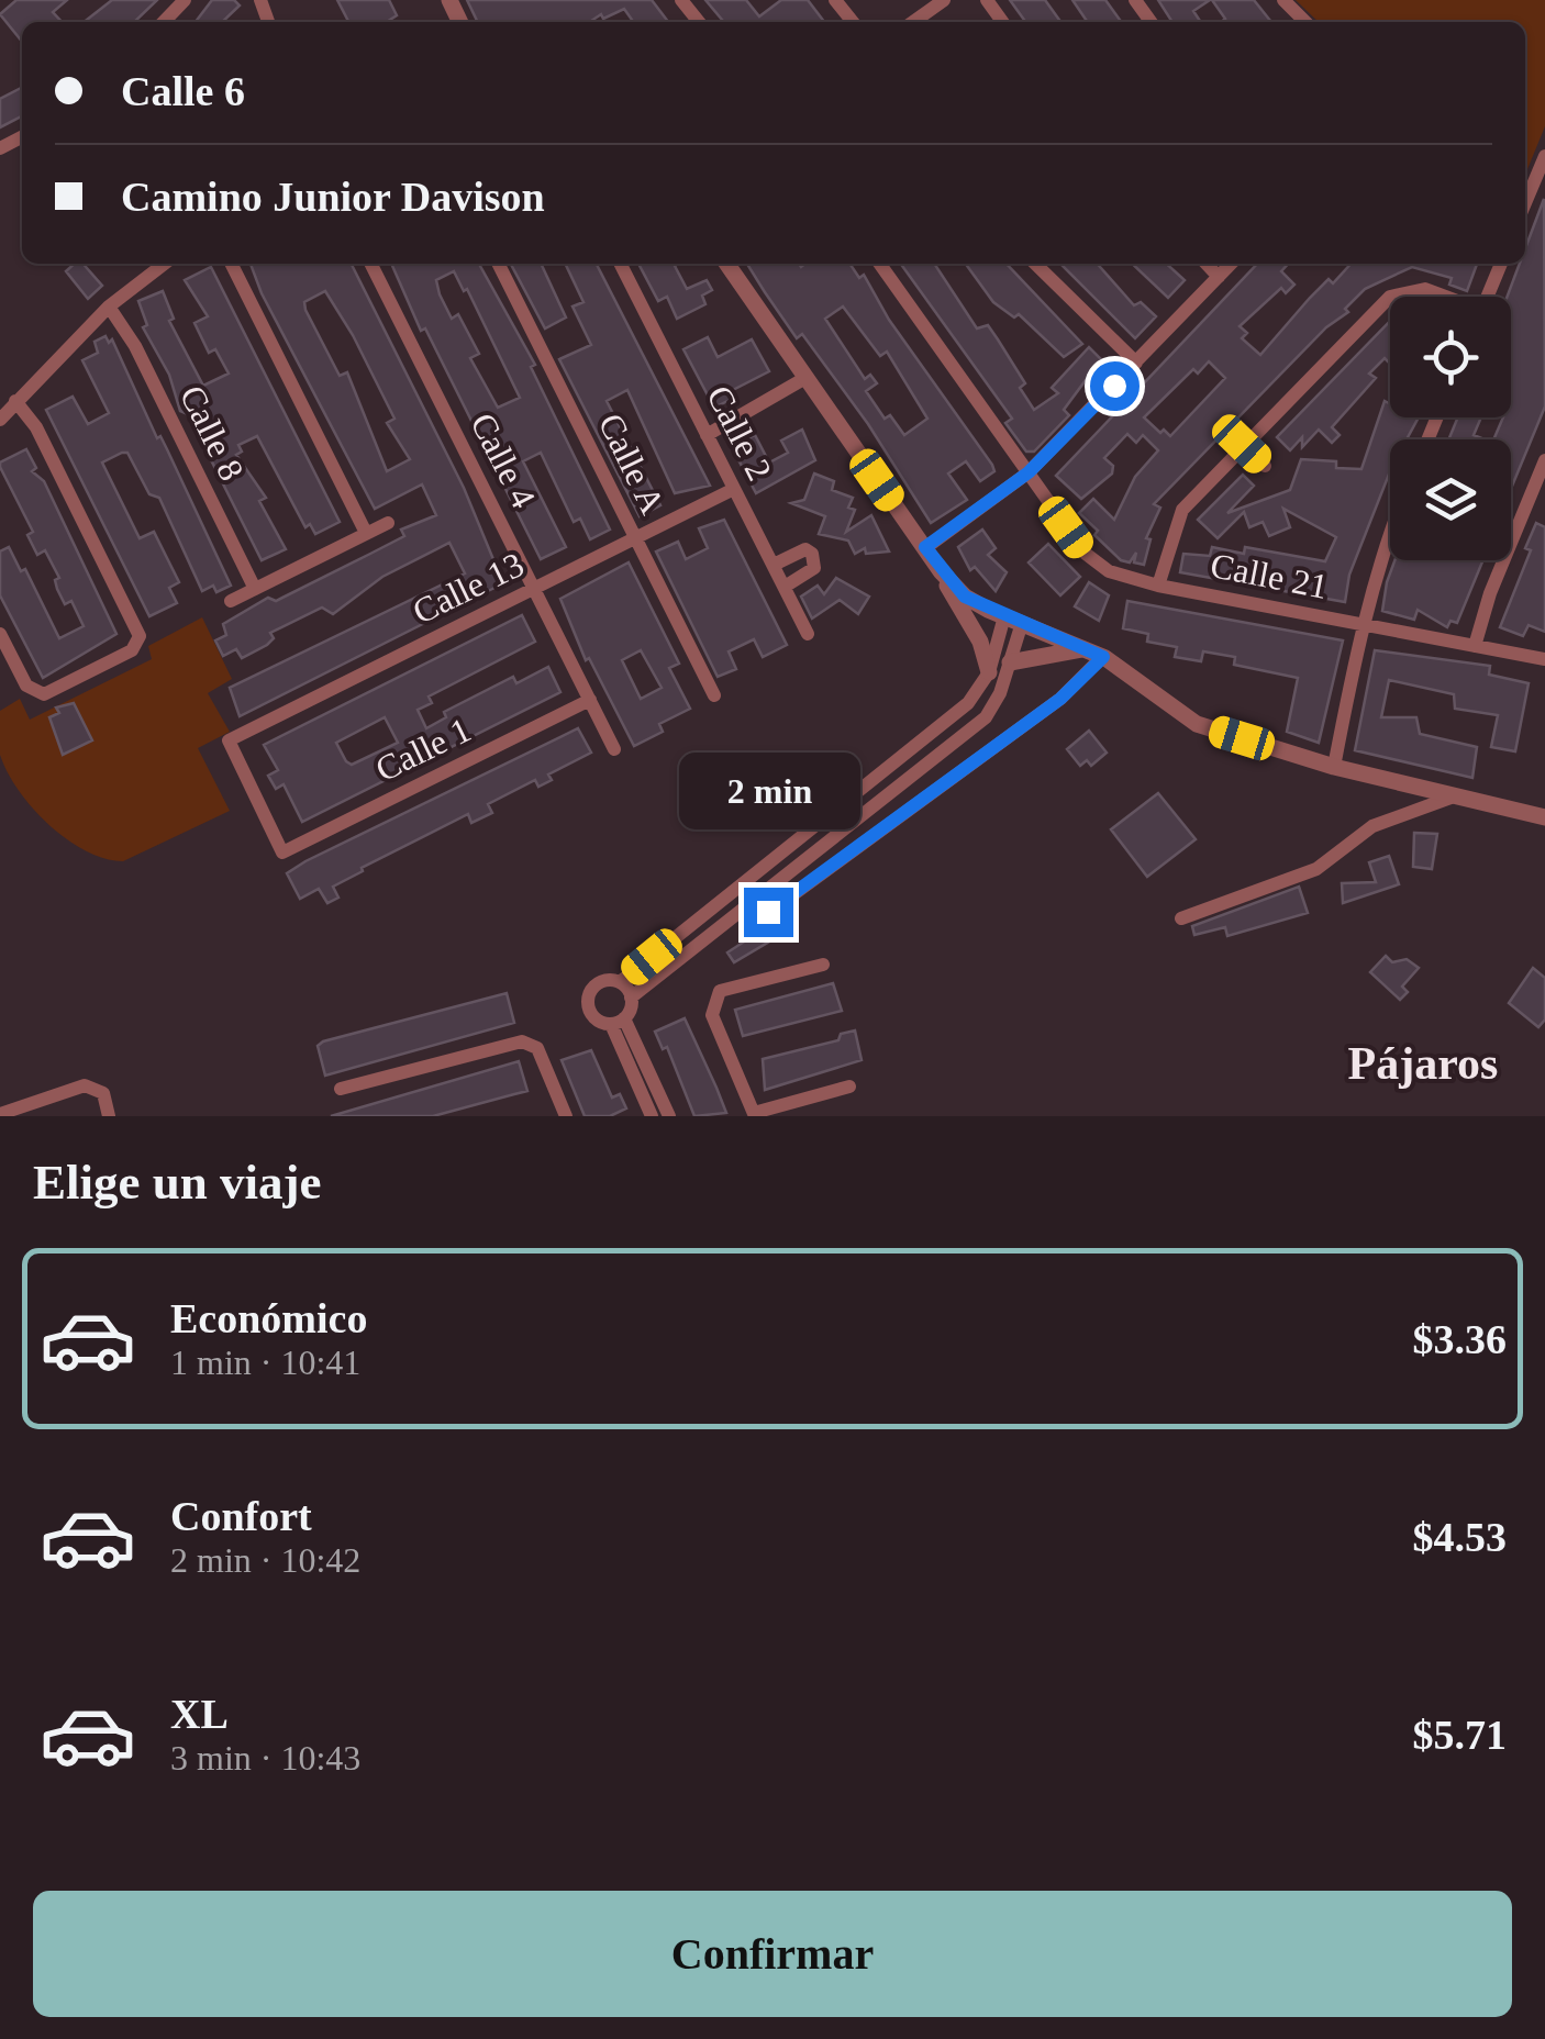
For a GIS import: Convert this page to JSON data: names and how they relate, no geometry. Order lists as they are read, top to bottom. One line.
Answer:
{"streets":{"street":["Calle 8","Calle 2","Calle 4","Calle A","Calle 21","Calle 13","Calle 1"]},"crossings":[["Calle 2","Calle 13"],["Calle 4","Calle 13"],["Calle 4","Calle 1"],["Calle A","Calle 13"],["Calle 13","Calle 1"]],"districts":["Pájaros"],"page":{"banner":["Calle 6","Camino Junior Davison"],"bubble":"2 min","heading":"Elige un viaje","list":[{"name":"Económico","note":"1 min · 10:41","value":"$3.36"},{"name":"Confort","note":"2 min · 10:42","value":"$4.53"},{"name":"XL","note":"3 min · 10:43","value":"$5.71"}],"buttons":"Confirmar"}}
